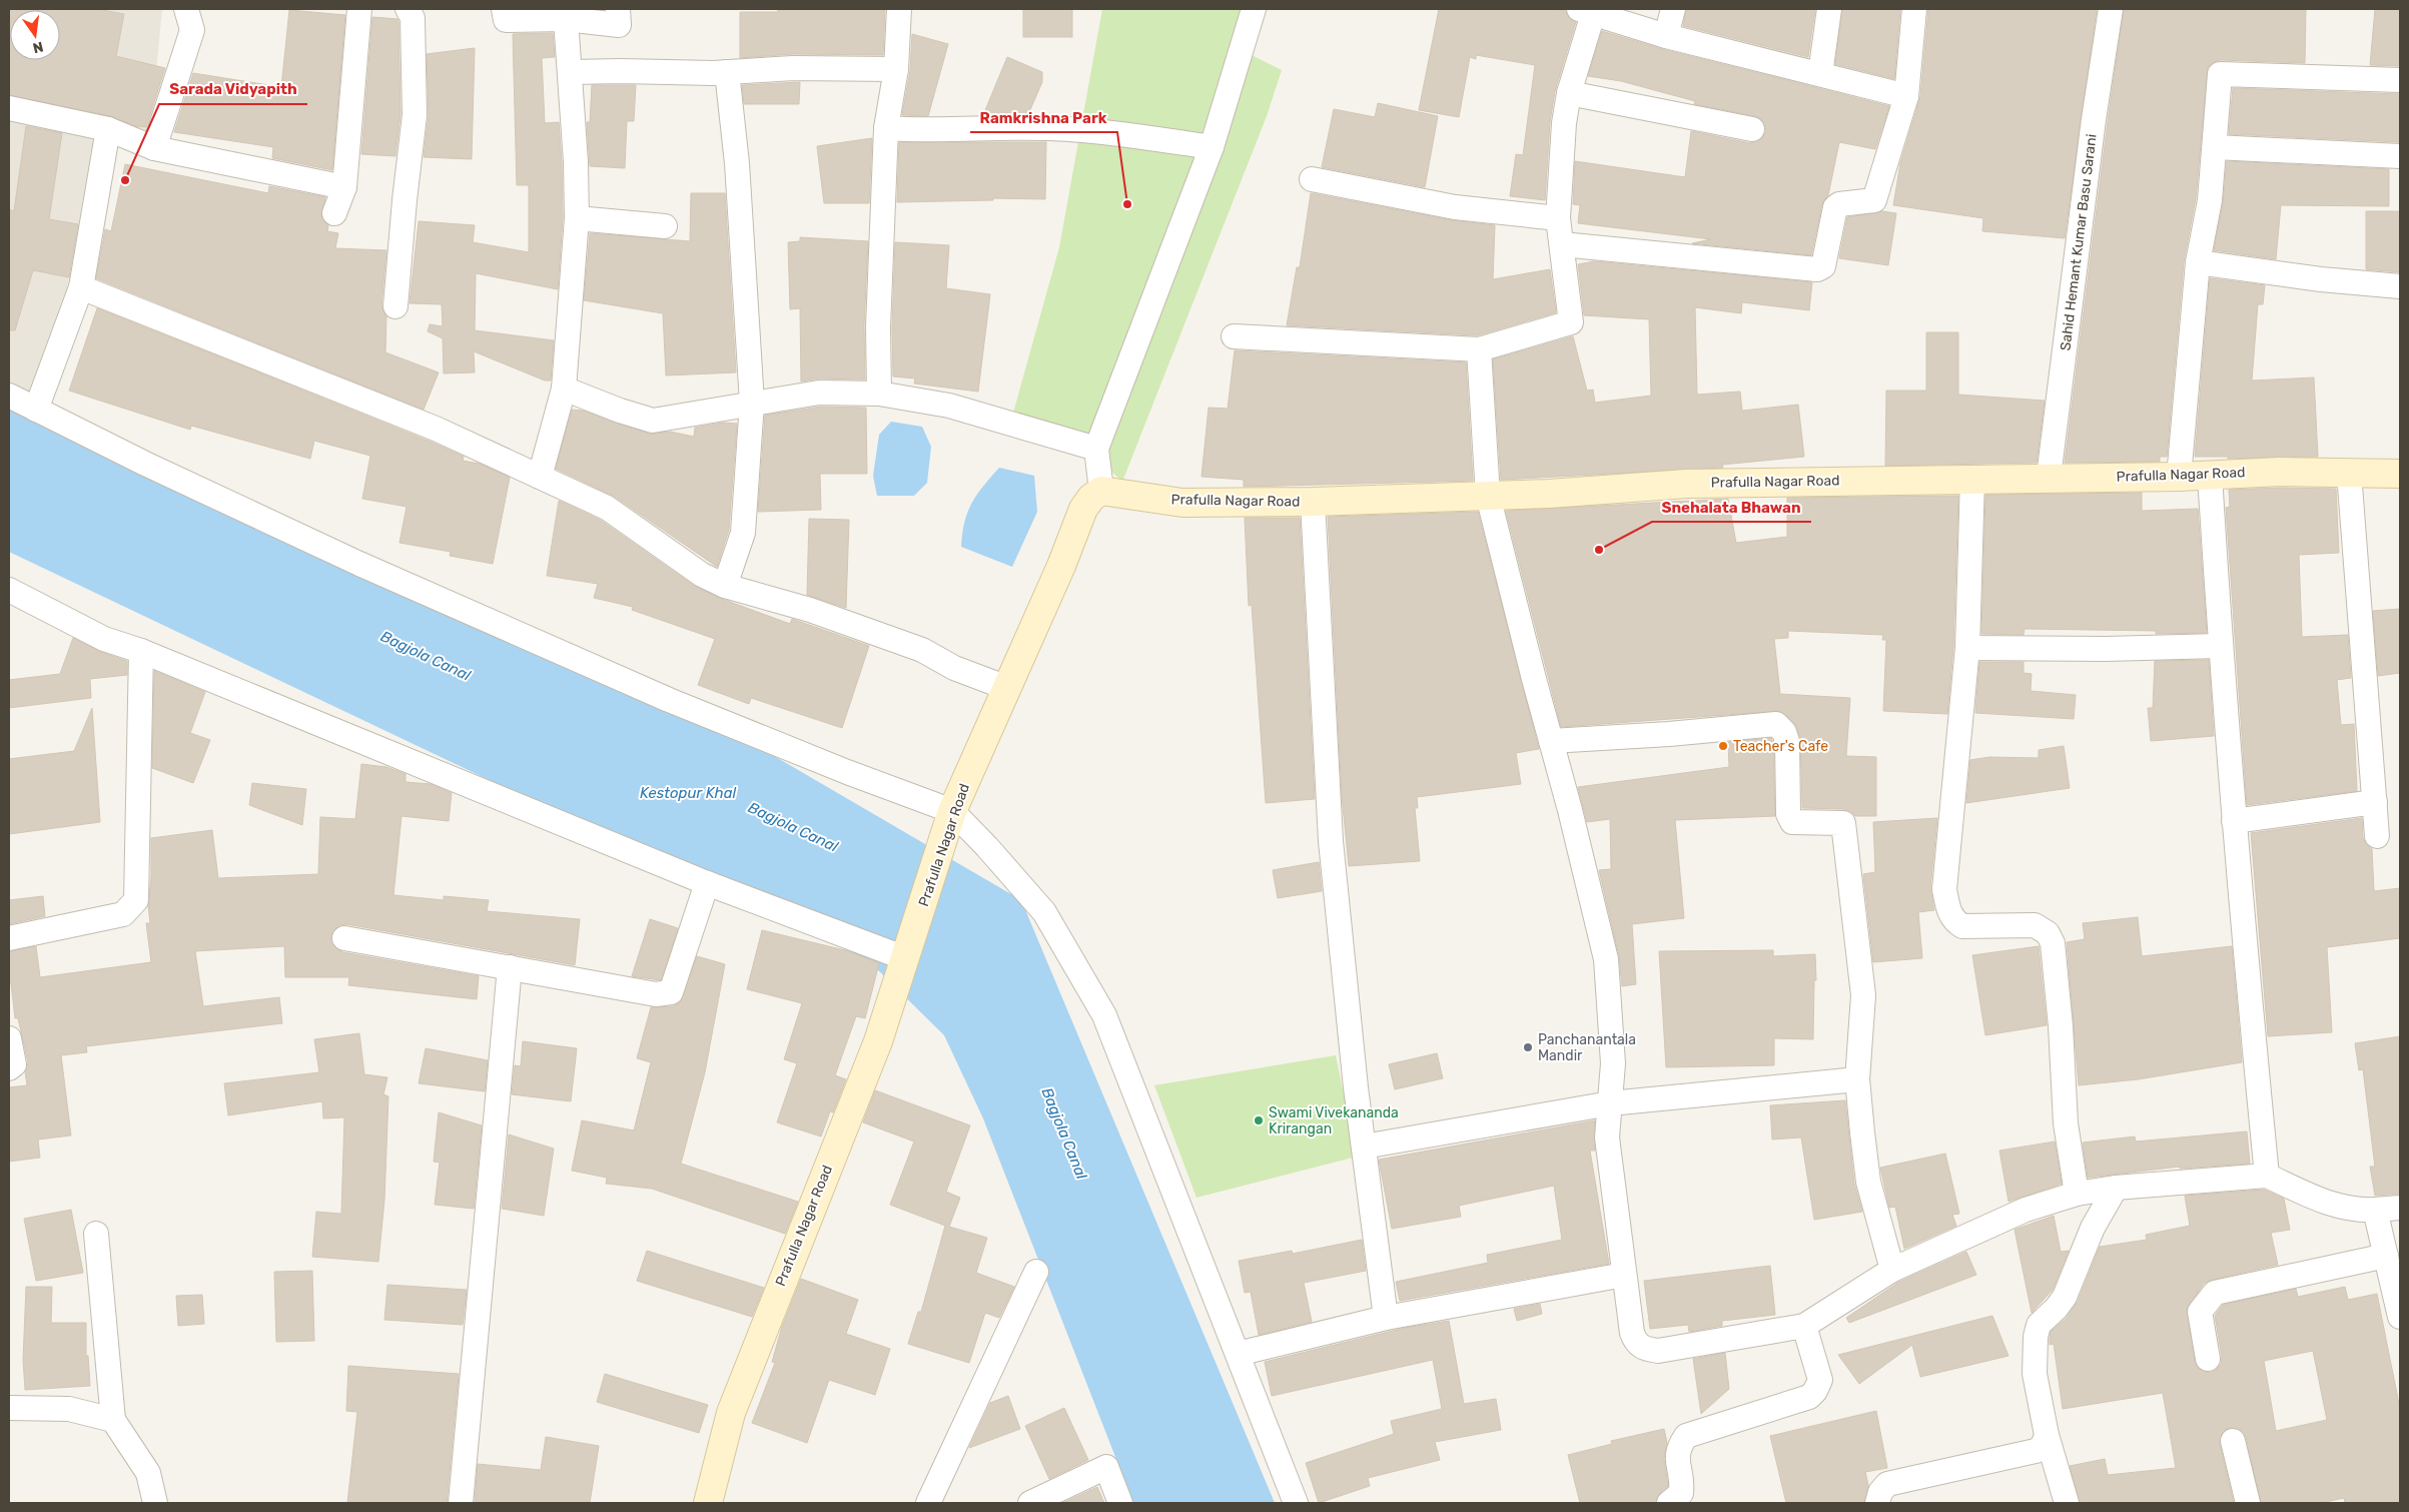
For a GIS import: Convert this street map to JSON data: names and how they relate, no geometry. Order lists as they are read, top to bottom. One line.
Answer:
{"streets":{"street":["Sahid Hemant Kumar Basu Sarani","Prafulla Nagar Road"]},"crossings":[["Sahid Hemant Kumar Basu Sarani","Prafulla Nagar Road"]],"water":["Bagjola Canal","Kestopur Khal"],"places":["Sarada Vidyapith","Ramkrishna Park","Snehalata Bhawan","Teacher's Cafe","Panchanantala Mandir","Swami Vivekananda Krirangan"],"north":"bottom"}
